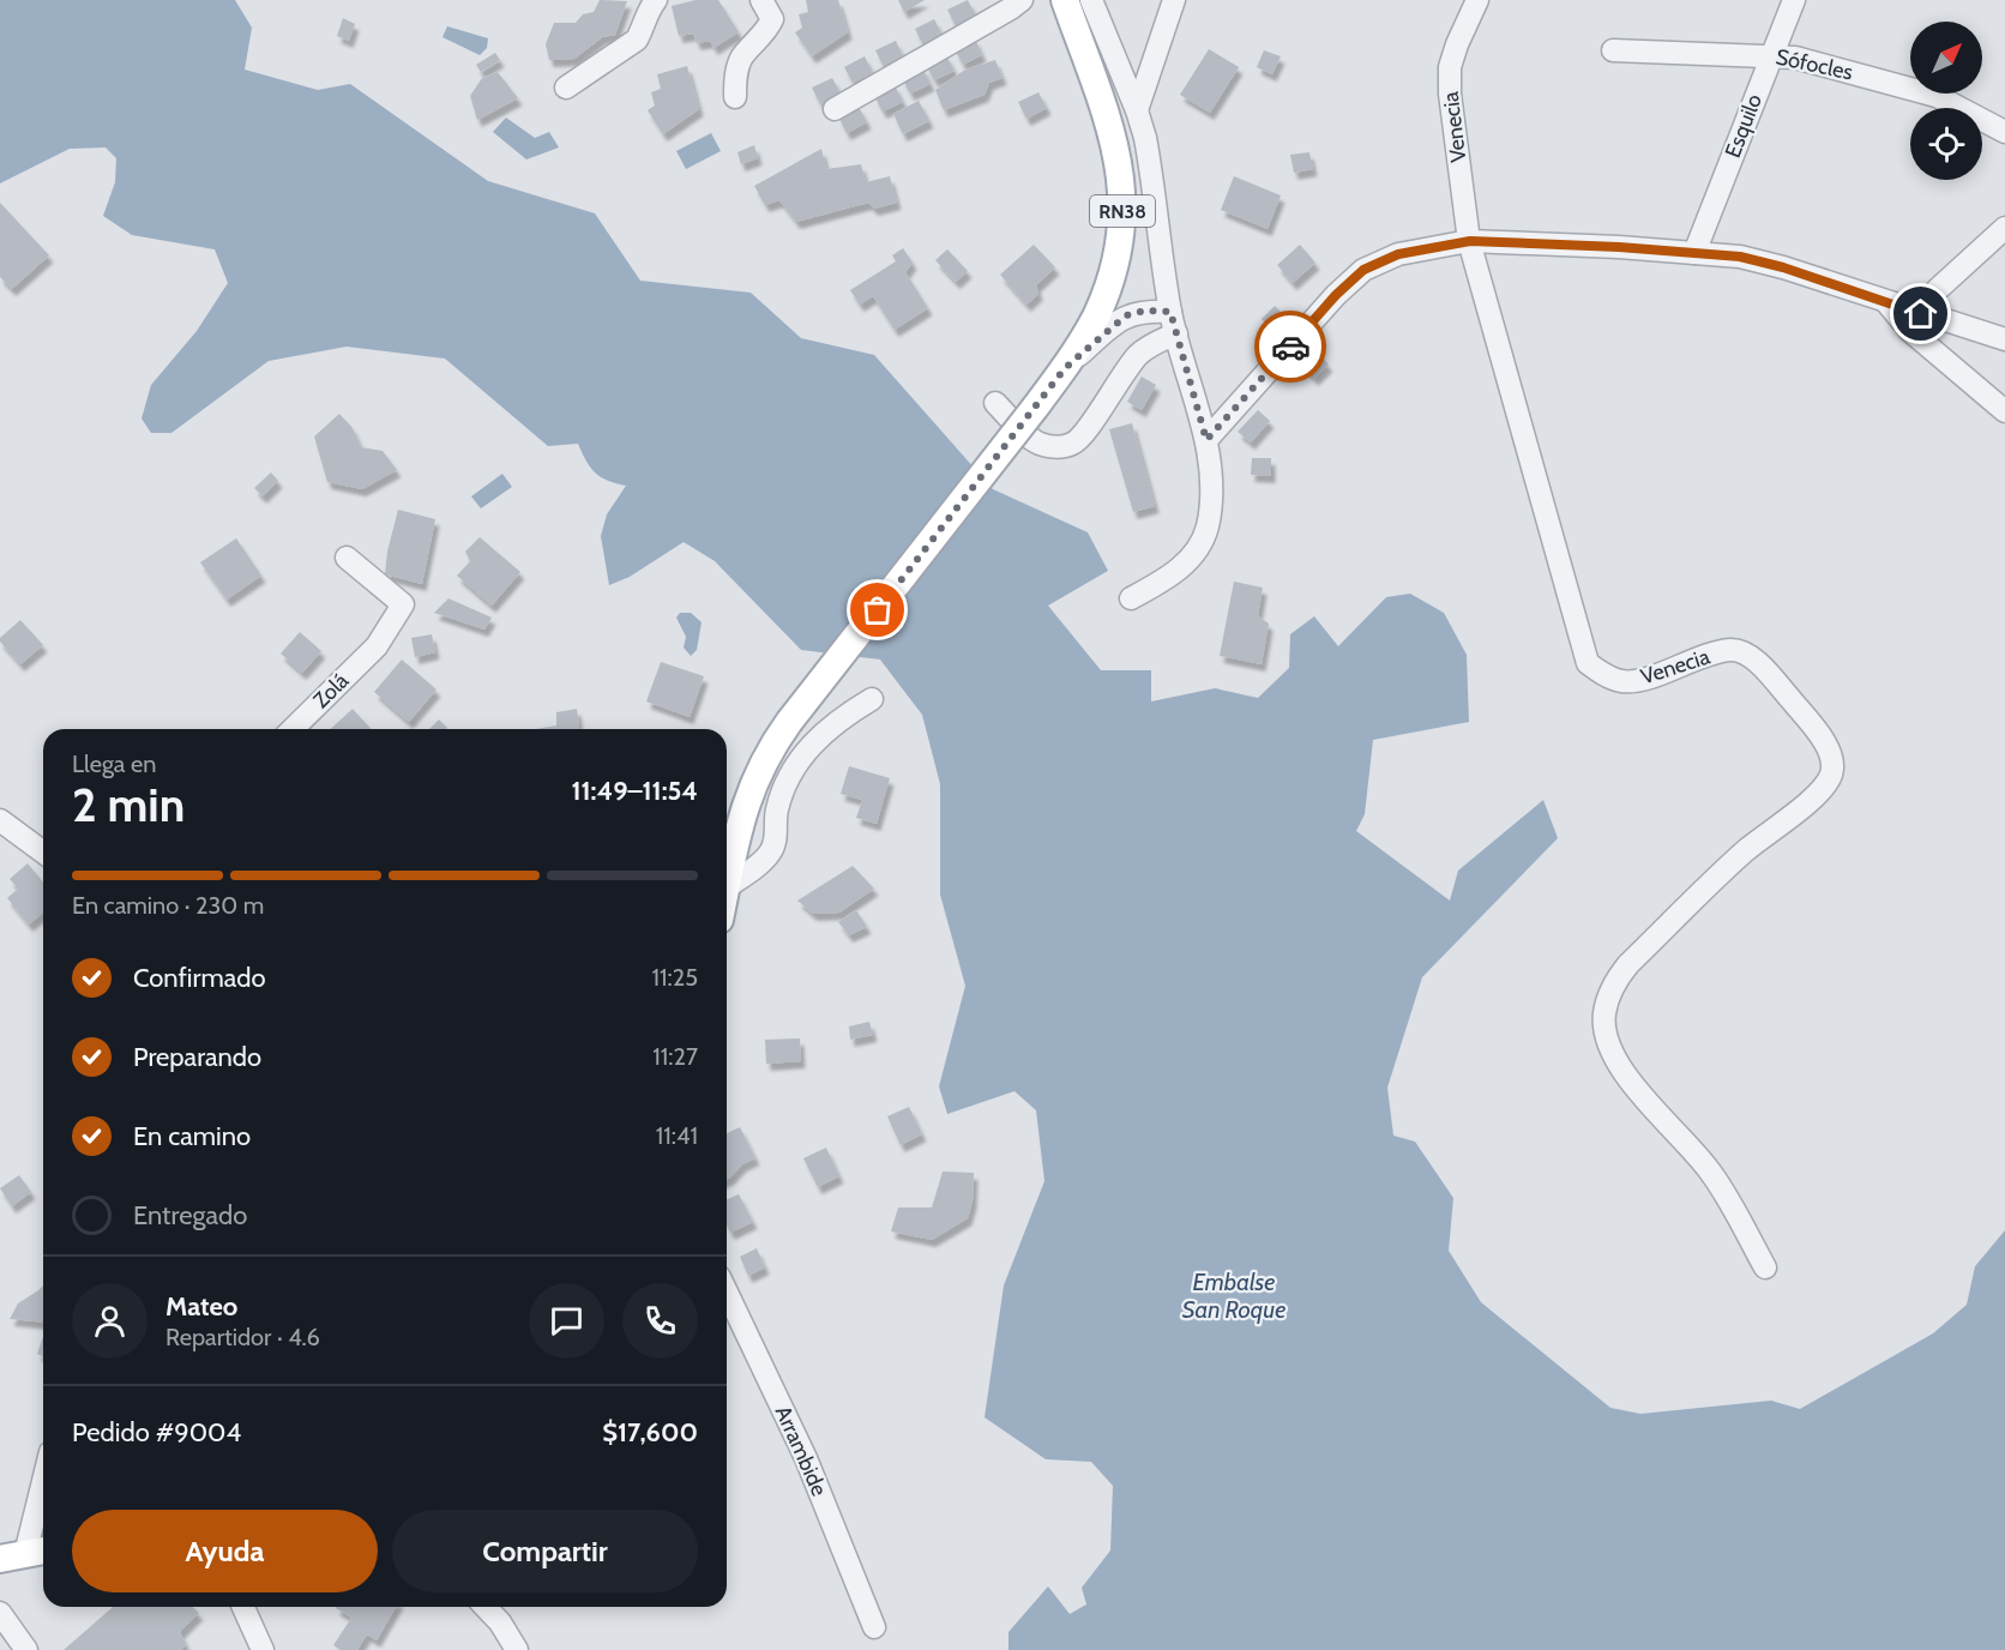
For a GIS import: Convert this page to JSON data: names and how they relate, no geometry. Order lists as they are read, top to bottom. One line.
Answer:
{"streets":{"main road":["RN38"],"street":["Sófocles","Esquilo","Venecia","Zolá","Arrambide"]},"crossings":[["Sófocles","Esquilo"]],"water":["Embalse San Roque"],"north":"top right","page":{"heading":["2 min","Llega en","11:49–11:54"],"panel":["Mateo","Repartidor · 4.6","Pedido #9004","$17,600"],"bar":"En camino · 230 m","list":[["Confirmado","11:25"],["Preparando","11:27"],["En camino","11:41"],"Entregado"],"buttons":["Ayuda","Compartir"]}}
